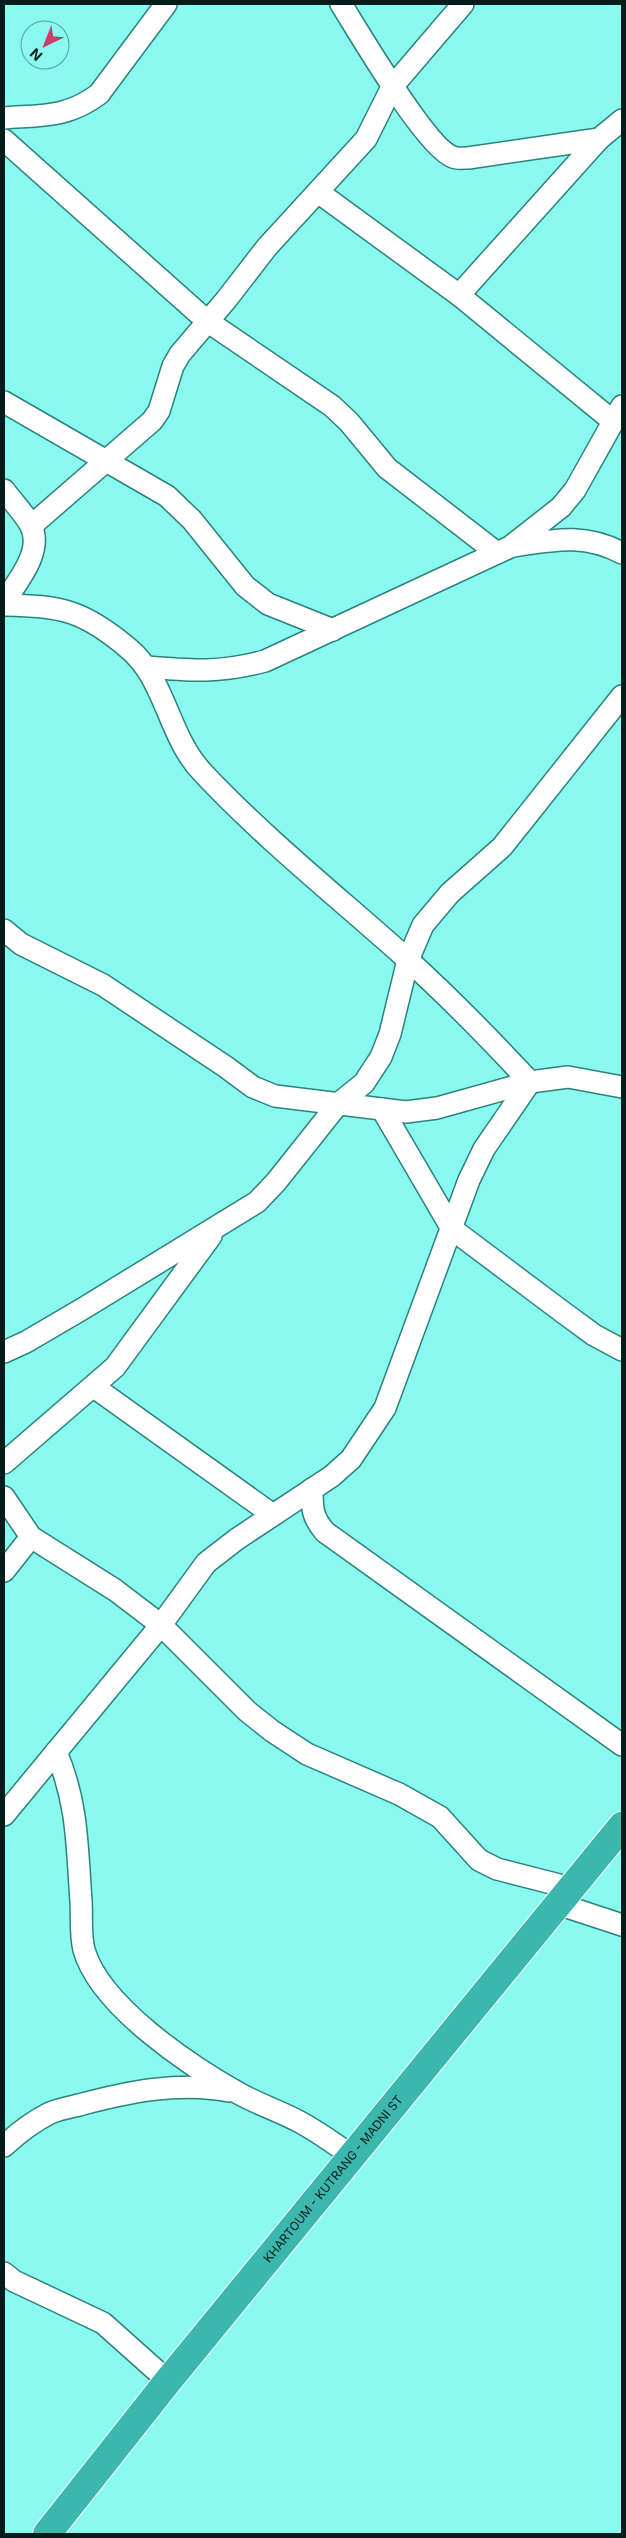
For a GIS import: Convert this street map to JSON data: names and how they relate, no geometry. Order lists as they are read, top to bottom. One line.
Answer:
{"streets":{"highway":["KHARTOUM - KUTRANG - MADNI ST"]},"north":"bottom left"}
